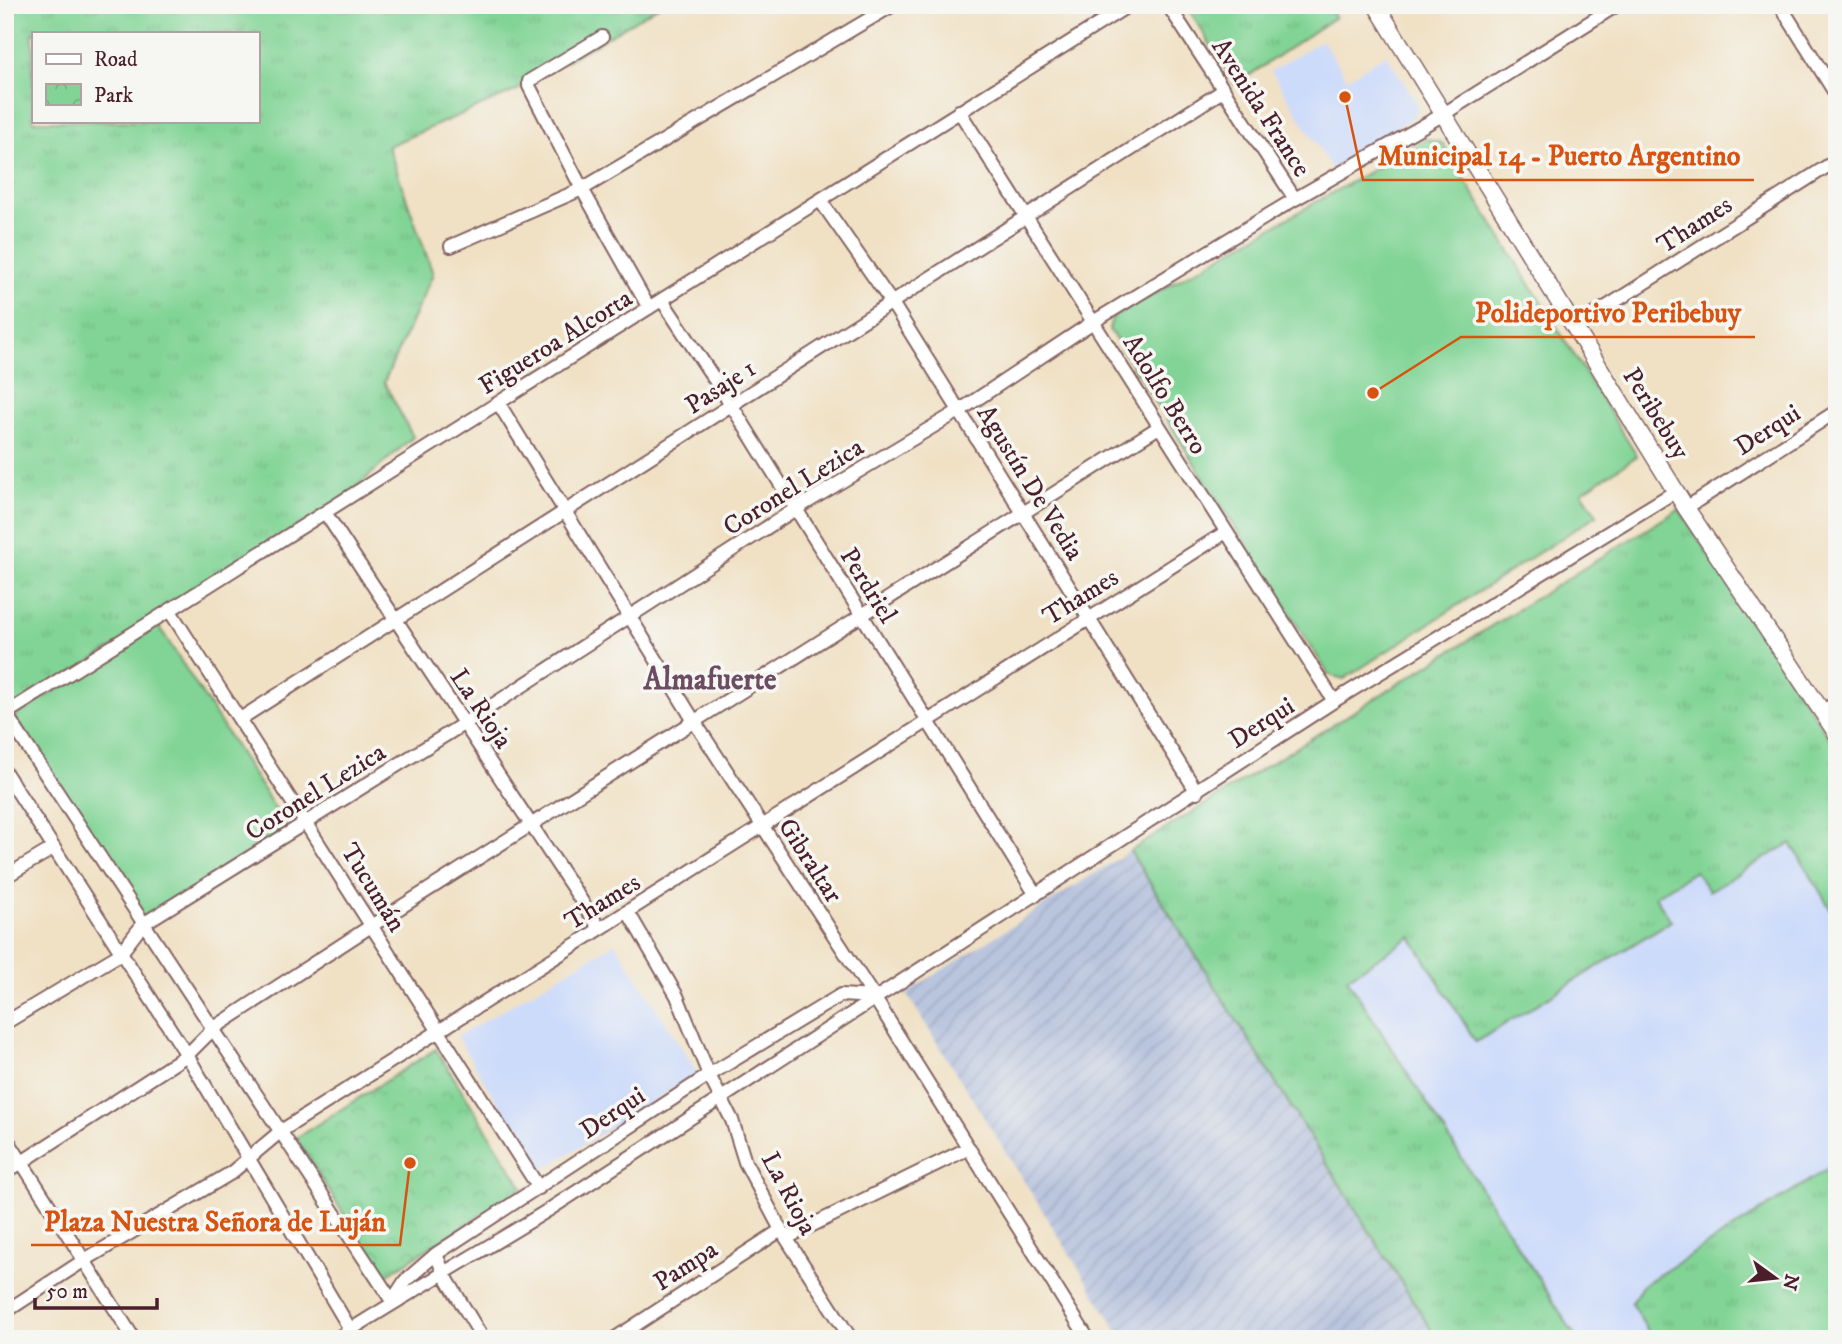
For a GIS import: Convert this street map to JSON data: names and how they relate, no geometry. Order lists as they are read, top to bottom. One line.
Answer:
{"streets":{"street":["Avenida France","Thames","Figueroa Alcorta","Pasaje 1","Adolfo Berro","Peribebuy","Derqui","Agustín De Vedia","Coronel Lezica","Perdriel","La Rioja","Gibraltar","Tucumán","Pampa"]},"crossings":[["Avenida France","Pasaje 1"],["Avenida France","Coronel Lezica"],["Thames","Adolfo Berro"],["Thames","Peribebuy"],["Thames","Agustín De Vedia"],["Thames","Perdriel"],["Thames","La Rioja"],["Thames","Gibraltar"],["Thames","Tucumán"],["Figueroa Alcorta","Adolfo Berro"],["Figueroa Alcorta","Agustín De Vedia"],["Figueroa Alcorta","Perdriel"],["Figueroa Alcorta","La Rioja"],["Figueroa Alcorta","Gibraltar"],["Figueroa Alcorta","Tucumán"],["Pasaje 1","Adolfo Berro"],["Pasaje 1","Agustín De Vedia"],["Pasaje 1","Perdriel"],["Pasaje 1","La Rioja"],["Pasaje 1","Gibraltar"],["Pasaje 1","Tucumán"],["Adolfo Berro","Derqui"],["Adolfo Berro","Coronel Lezica"],["Peribebuy","Derqui"],["Peribebuy","Coronel Lezica"],["Derqui","Agustín De Vedia"],["Derqui","Perdriel"],["Derqui","La Rioja"],["Derqui","Gibraltar"],["Derqui","Tucumán"],["Agustín De Vedia","Coronel Lezica"],["Coronel Lezica","Perdriel"],["Coronel Lezica","La Rioja"],["Coronel Lezica","Gibraltar"],["Coronel Lezica","Tucumán"],["La Rioja","Pampa"],["Gibraltar","Pampa"]],"districts":["Almafuerte"],"places":["Municipal 14 - Puerto Argentino","Polideportivo Peribebuy","Plaza Nuestra Señora de Luján"],"legend":["Road","Park"],"scale_bar":"50 m","north":"right"}
